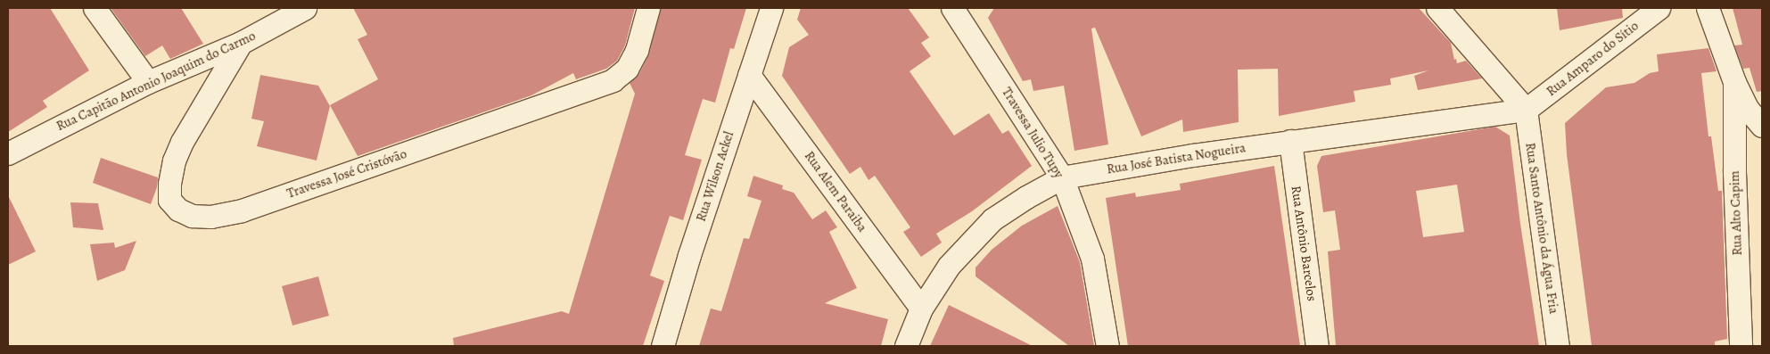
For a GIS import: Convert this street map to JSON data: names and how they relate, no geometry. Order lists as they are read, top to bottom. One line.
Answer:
{"streets":{"street":["Rua Amparo do Sítio","Rua Capitão Antonio Joaquim do Carmo","Travessa Julio Tupy","Rua José Batista Nogueira","Travessa José Cristóvão","Rua Wilson Ackel","Rua Alem Paraiba","Rua Alto Capim","Rua Santo Antônio da Água Fria","Rua Antônio Barcelos"]},"crossings":[["Rua Amparo do Sítio","Rua José Batista Nogueira"],["Rua Amparo do Sítio","Rua Santo Antônio da Água Fria"],["Rua Capitão Antonio Joaquim do Carmo","Travessa José Cristóvão"],["Travessa Julio Tupy","Rua José Batista Nogueira"],["Rua José Batista Nogueira","Rua Alem Paraiba"],["Rua José Batista Nogueira","Rua Santo Antônio da Água Fria"],["Rua José Batista Nogueira","Rua Antônio Barcelos"],["Rua Wilson Ackel","Rua Alem Paraiba"]]}
